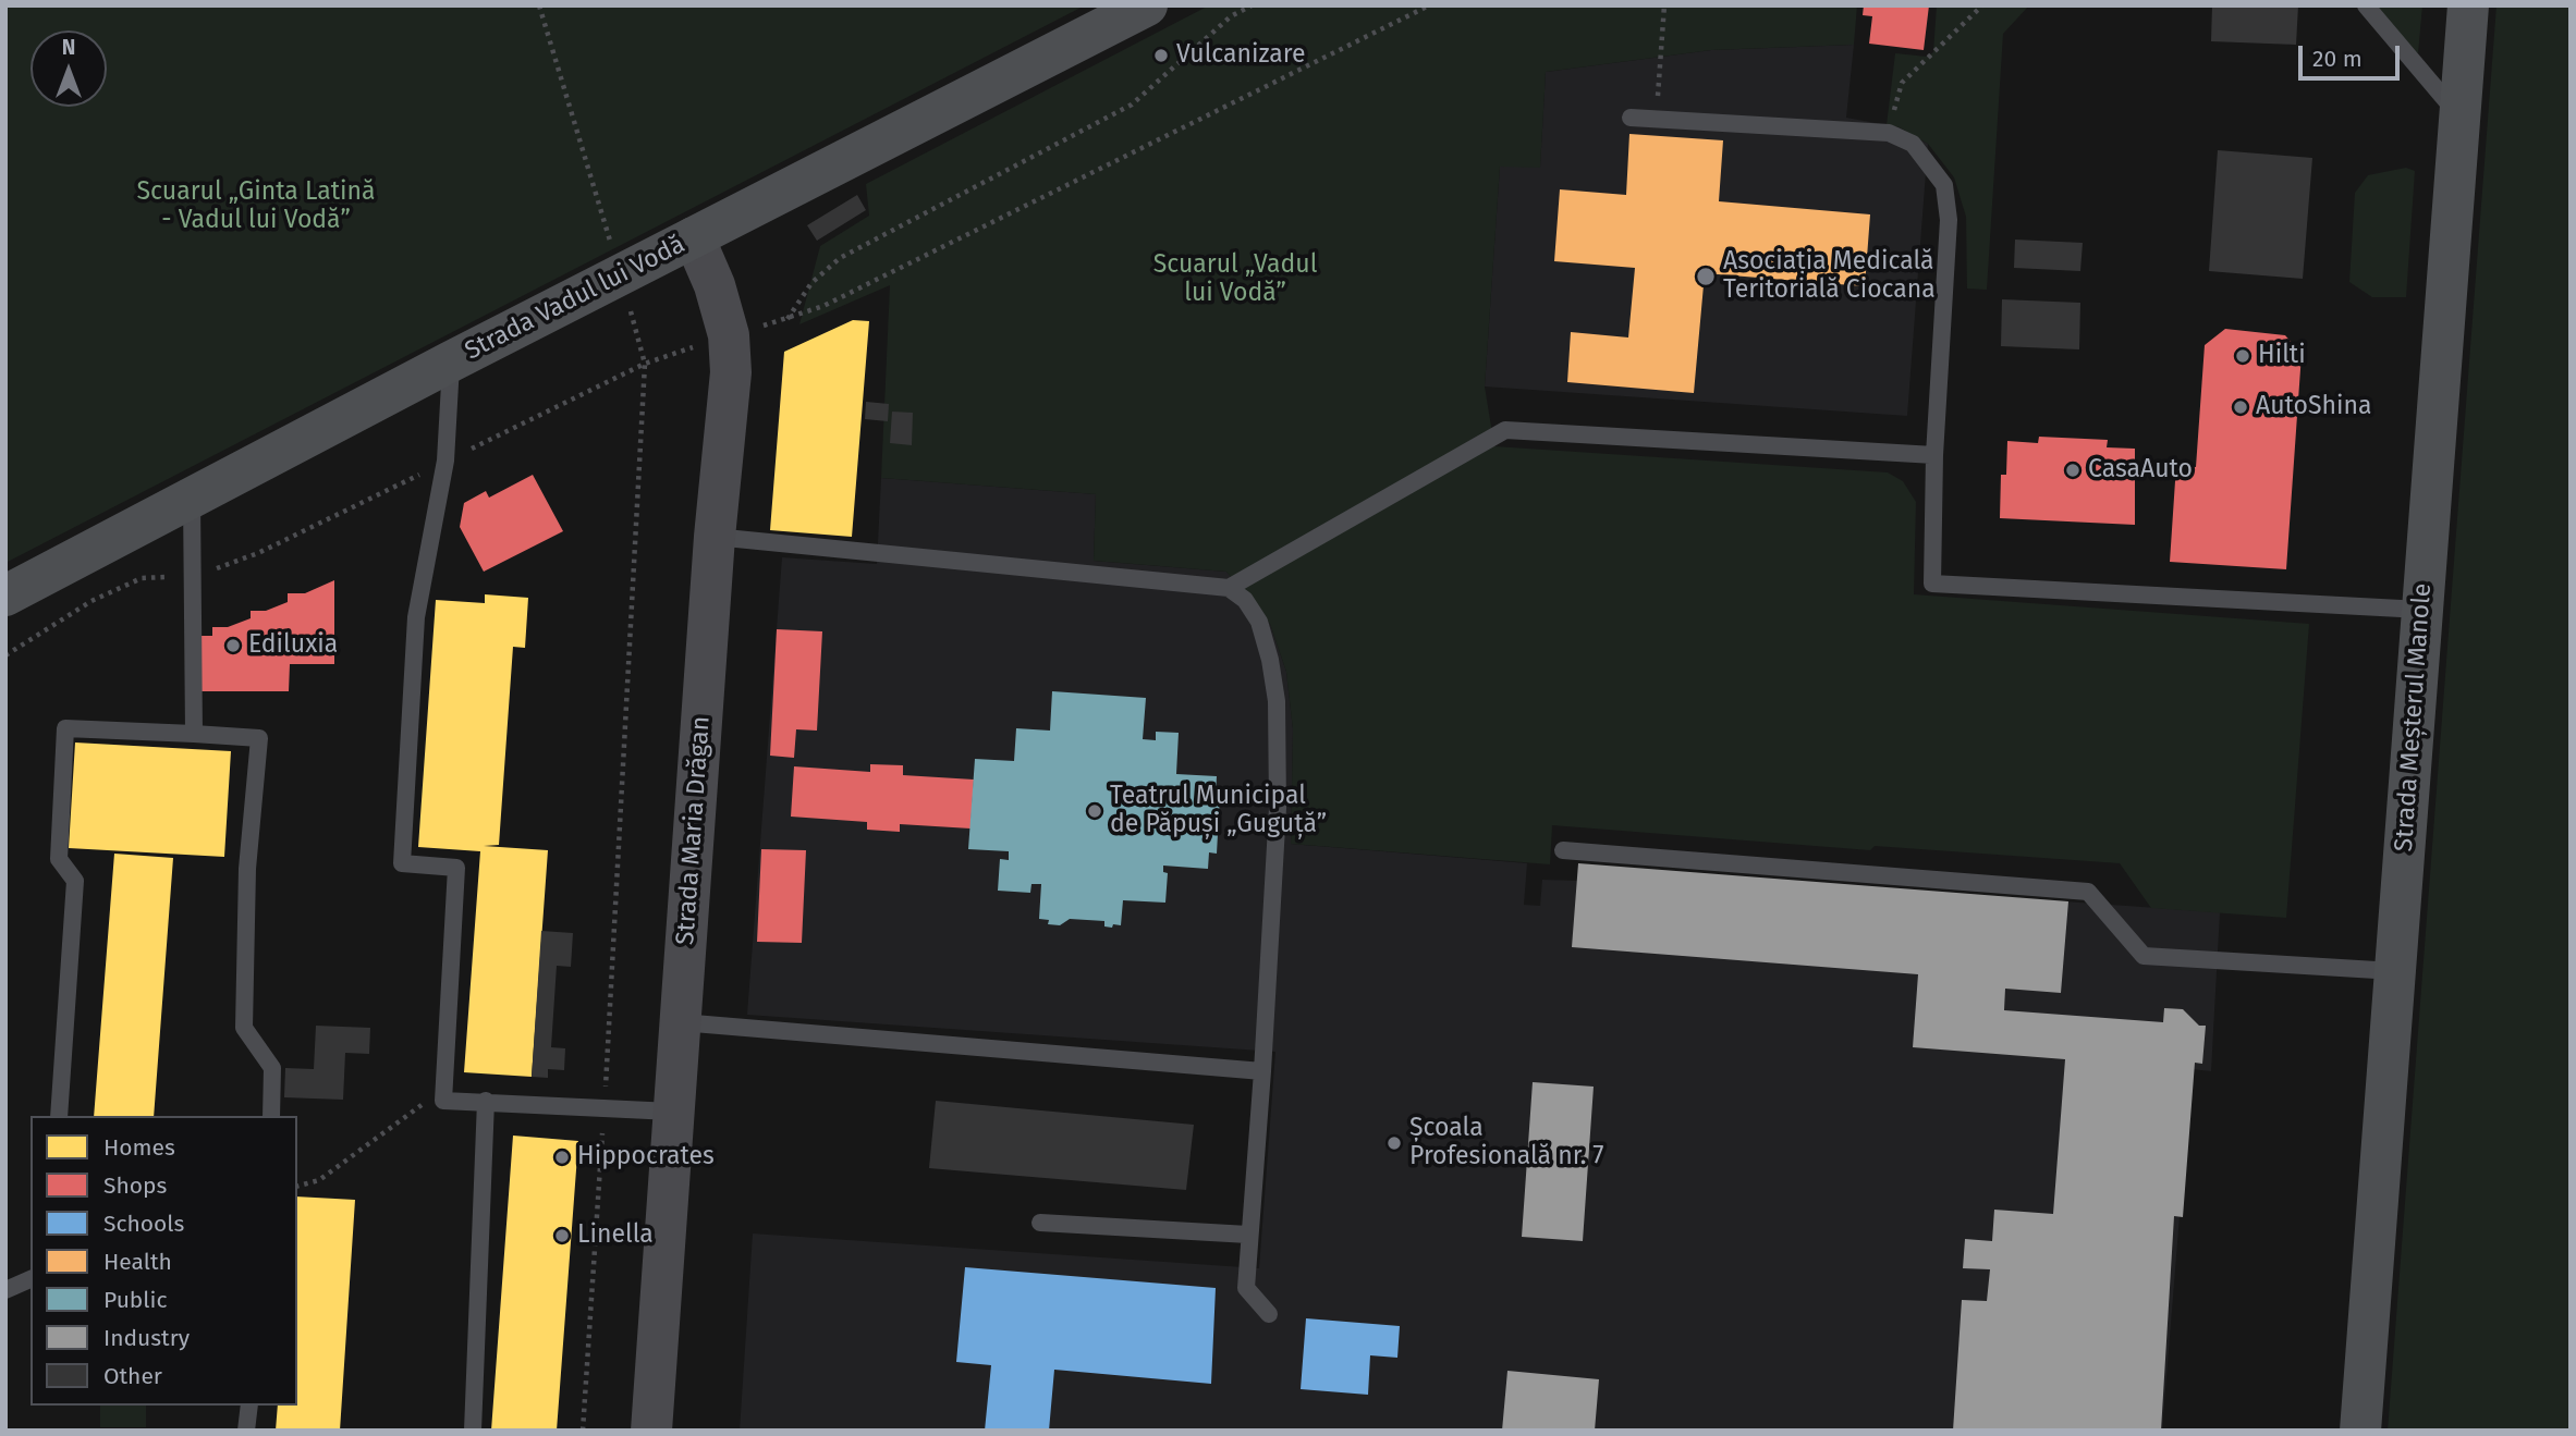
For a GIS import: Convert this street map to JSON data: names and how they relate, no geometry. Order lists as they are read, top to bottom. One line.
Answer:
{"streets":{"main road":["Strada Vadul lui Vodă","Strada Meșterul Manole","Strada Maria Drăgan"]},"crossings":[["Strada Vadul lui Vodă","Strada Maria Drăgan"]],"parks":["Scuarul „Ginta Latină - Vadul lui Vodă”","Scuarul „Vadul lui Vodă”"],"places":["Vulcanizare","Asociația Medicală Teritorială Ciocana","Hilti","AutoShina","CasaAuto","Ediluxia","Teatrul Municipal de Păpuși „Guguță”","Școala Profesională nr. 7","Hippocrates","Linella"],"legend":["Homes","Shops","Schools","Health","Public","Industry","Other"],"scale_bar":"20 m","north":"top"}
